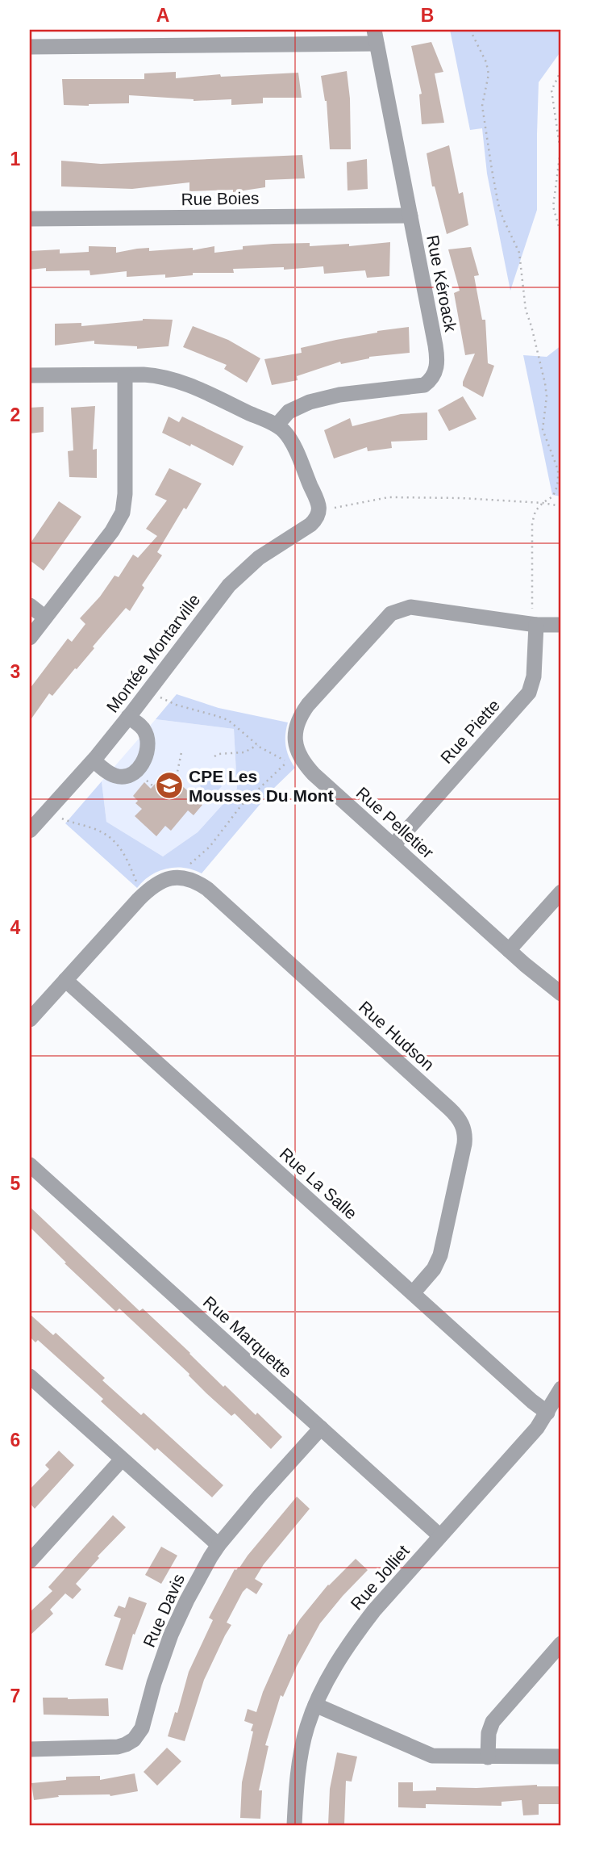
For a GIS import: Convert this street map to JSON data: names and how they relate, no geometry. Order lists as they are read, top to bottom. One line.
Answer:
{"streets":{"street":["Rue Boies","Rue Kéroack","Montée Montarville","Rue Piette","Rue Pelletier","Rue Hudson","Rue La Salle","Rue Marquette","Rue Jolliet","Rue Davis"]},"crossings":[["Rue Boies","Rue Kéroack"],["Rue Piette","Rue Pelletier"],["Rue Hudson","Rue La Salle"],["Rue La Salle","Rue Jolliet"],["Rue Marquette","Rue Jolliet"],["Rue Marquette","Rue Davis"]],"places":{"school or university":["CPE Les Mousses Du Mont"]},"grid":{"columns":["A","B"],"rows":["1","2","3","4","5","6","7"]}}
